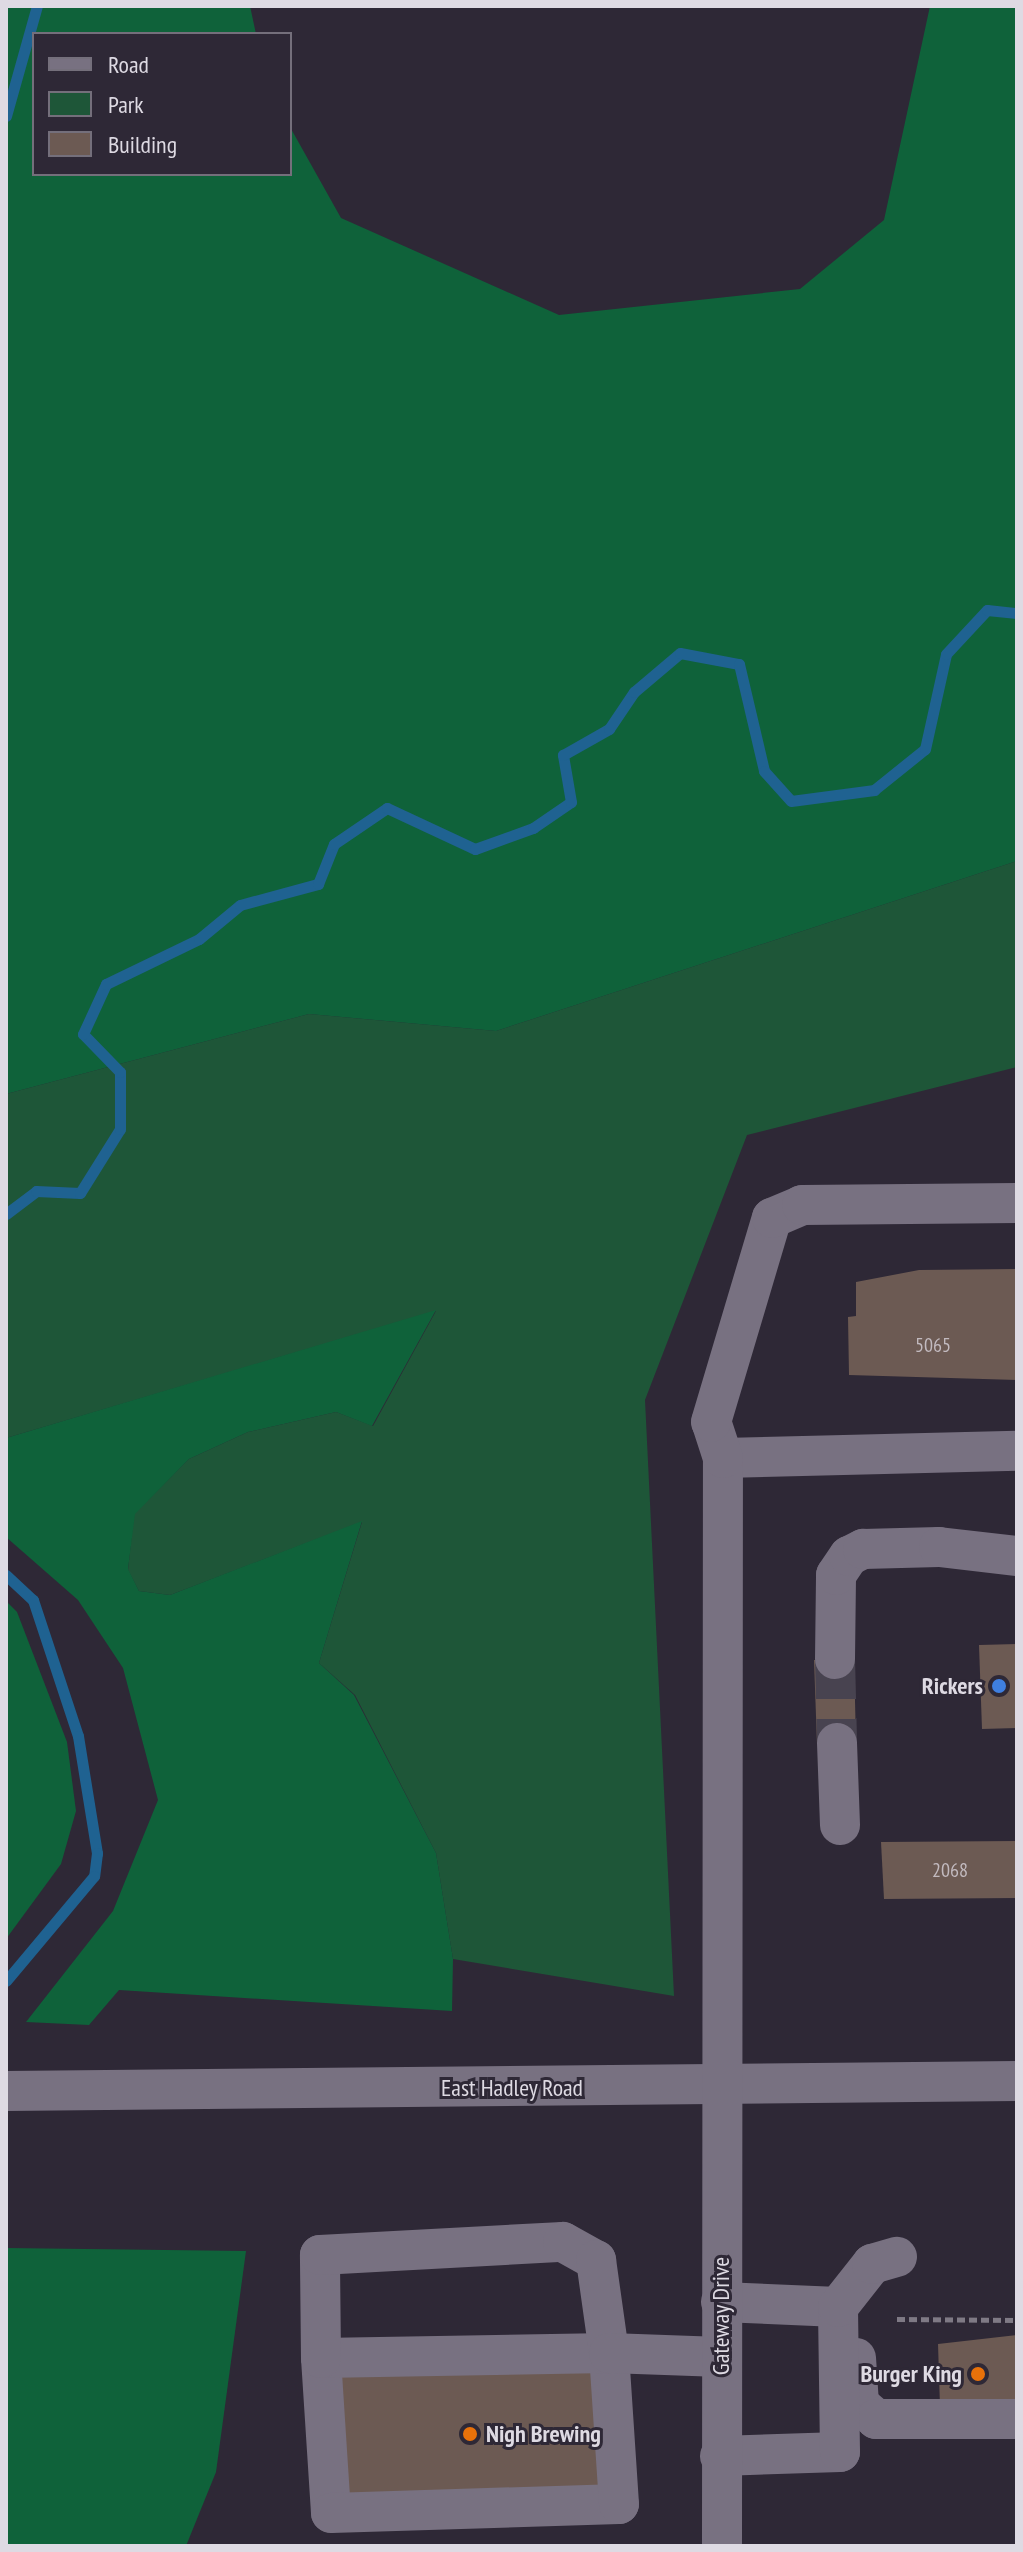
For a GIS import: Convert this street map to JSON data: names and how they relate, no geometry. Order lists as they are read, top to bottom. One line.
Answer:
{"streets":{"street":["East Hadley Road","Gateway Drive"]},"crossings":[["East Hadley Road","Gateway Drive"]],"places":["Rickers","Burger King","Nigh Brewing"],"house_numbers":["5065","2068"],"legend":["Road","Park","Building"]}
